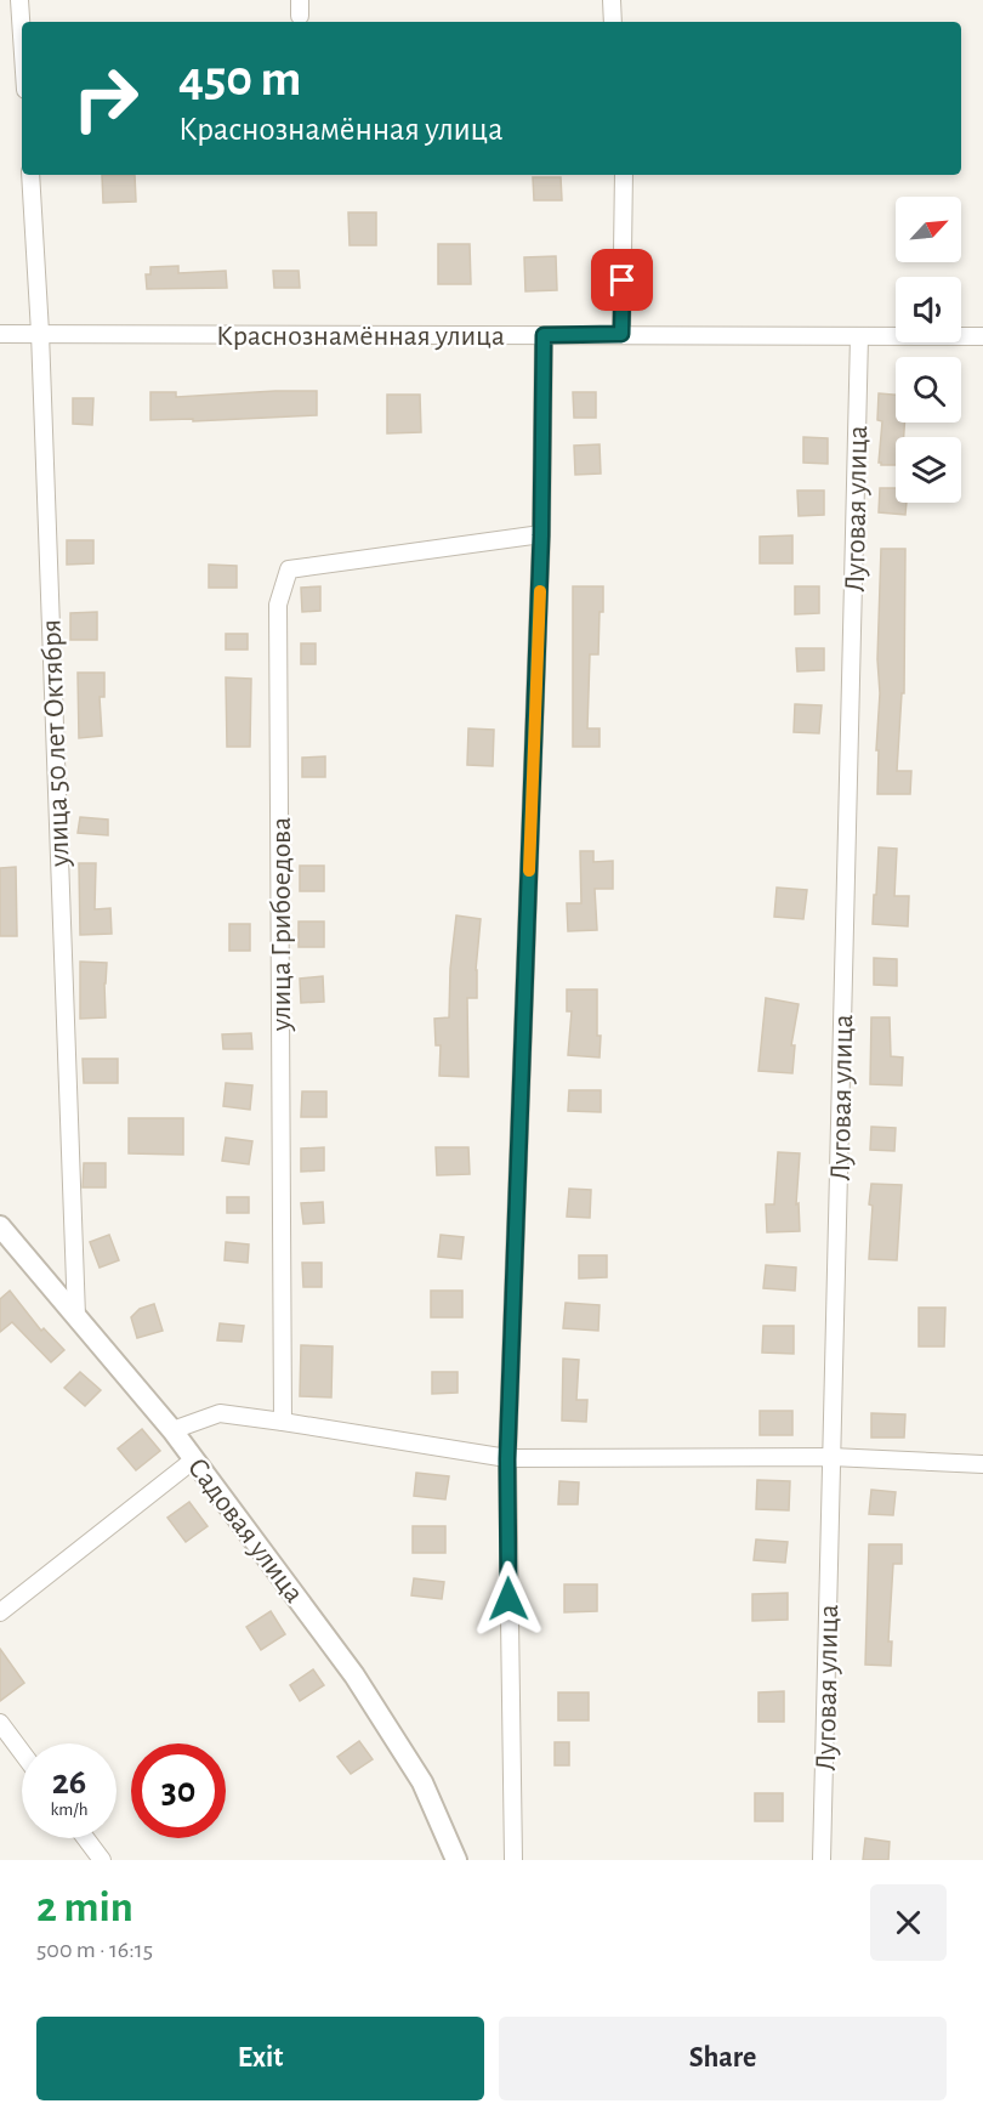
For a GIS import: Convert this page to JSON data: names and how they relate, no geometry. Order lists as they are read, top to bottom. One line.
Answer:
{"streets":{"street":["Краснознамённая улица","Луговая улица","улица 50 лет Октября","улица Грибоедова","Садовая улица"]},"crossings":[["Краснознамённая улица","Луговая улица"],["Краснознамённая улица","улица 50 лет Октября"],["улица 50 лет Октября","Садовая улица"]],"north":"top right","page":{"turn":["450 m","Краснознамённая улица"],"speed":"26 km/h","limit":"30","heading":["2 min","500 m · 16:15"],"buttons":["Exit","Share"]}}
